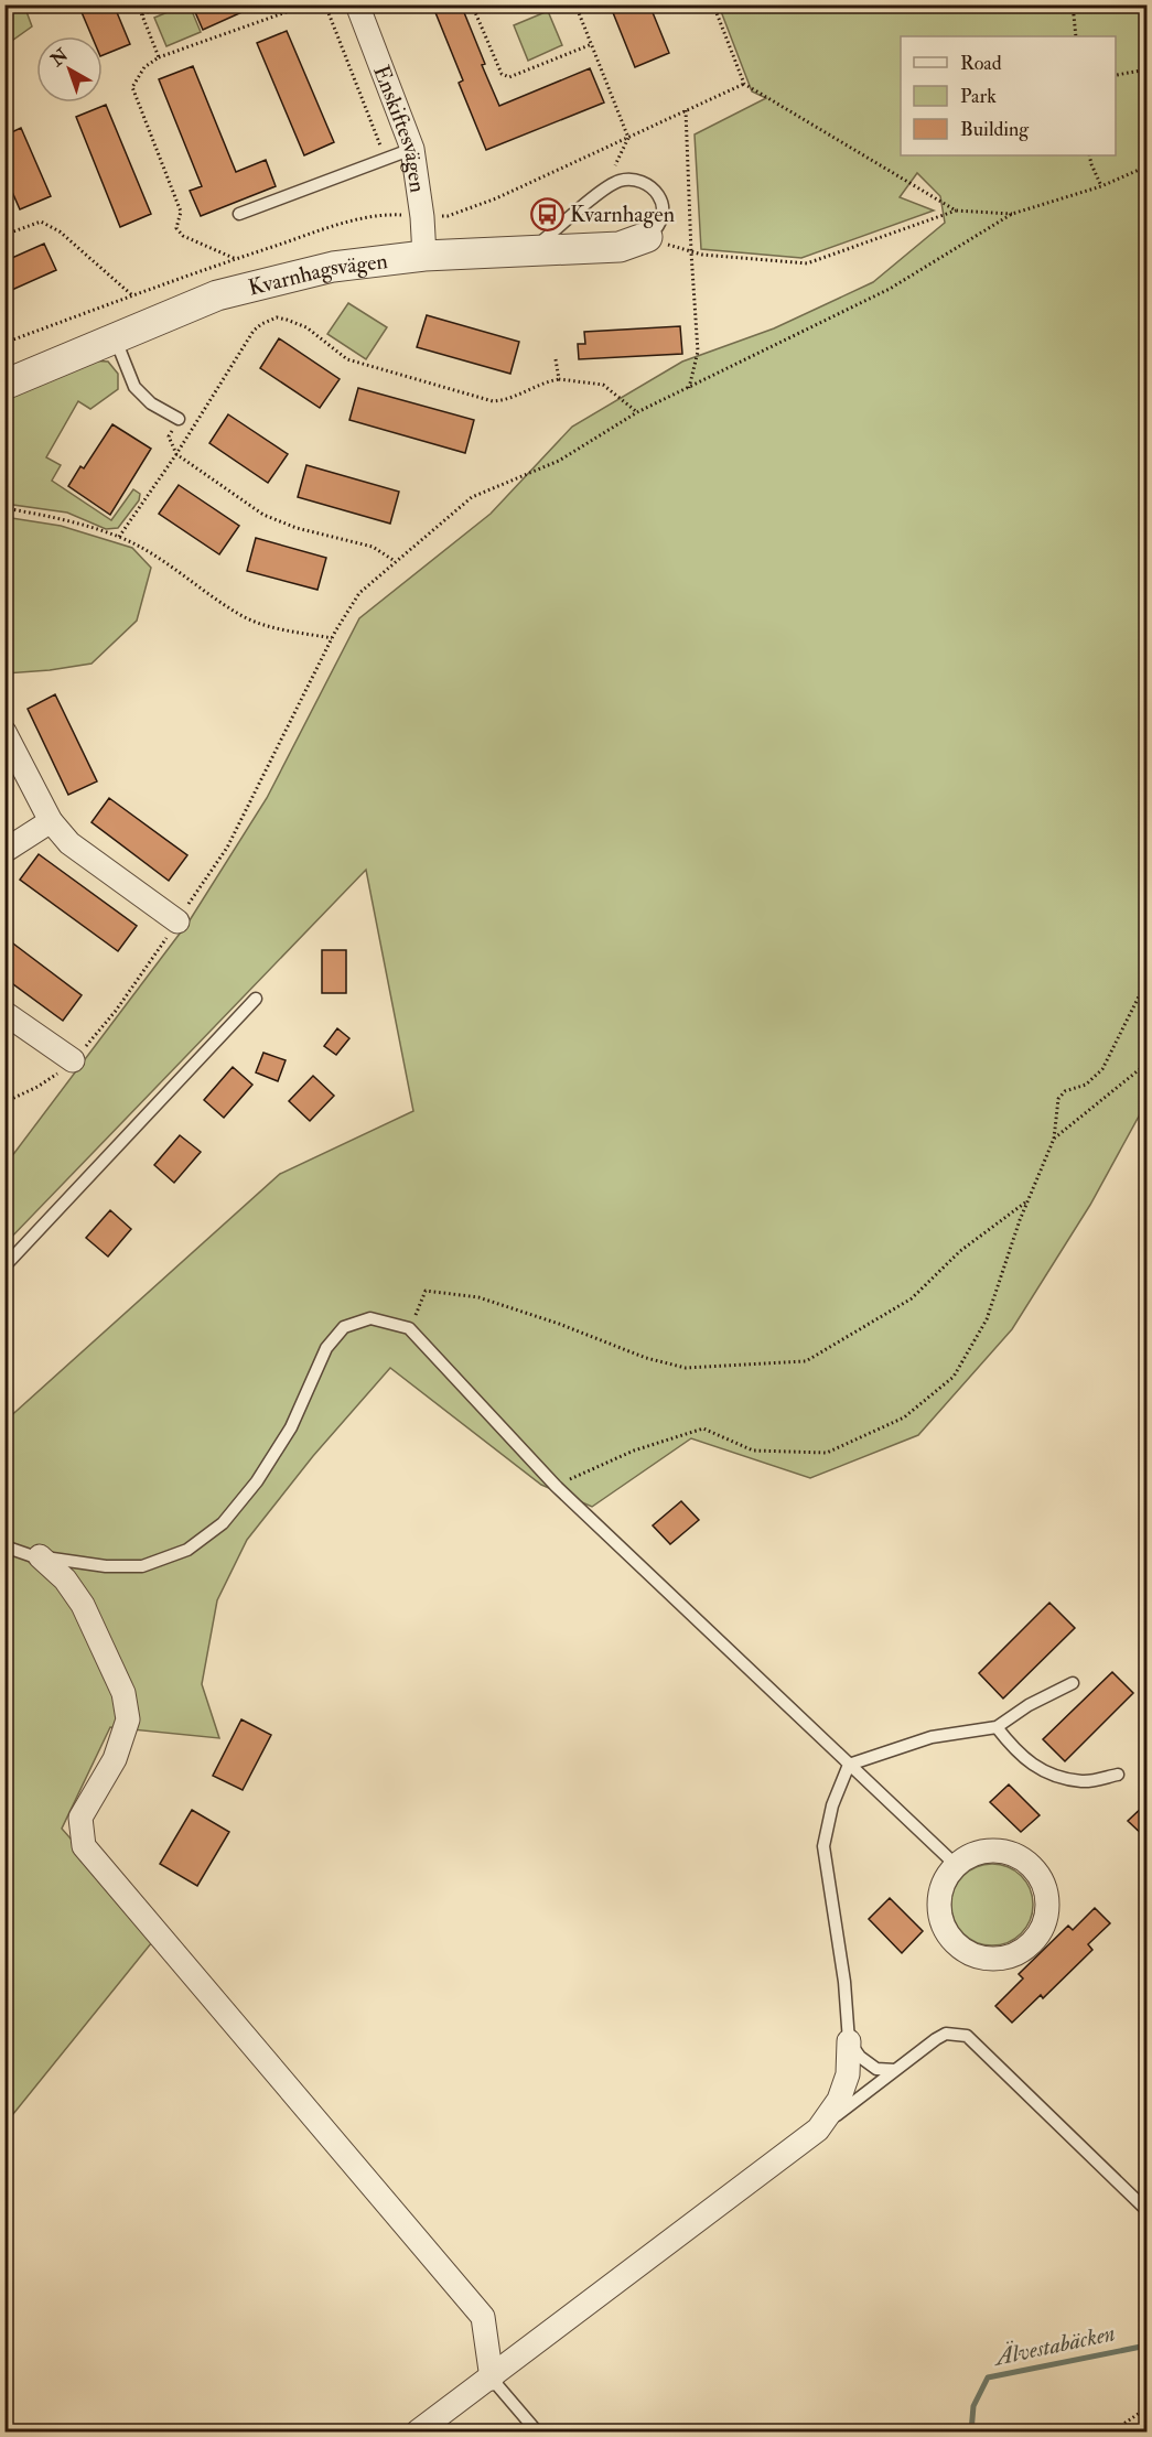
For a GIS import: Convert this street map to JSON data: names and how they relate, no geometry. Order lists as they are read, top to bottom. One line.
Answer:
{"streets":{"street":["Enskiftesvägen","Kvarnhagsvägen"]},"crossings":[["Enskiftesvägen","Kvarnhagsvägen"]],"water":["Älvestabäcken"],"places":{"bus stop":["Kvarnhagen"]},"legend":["Road","Park","Building"],"north":"top left"}
